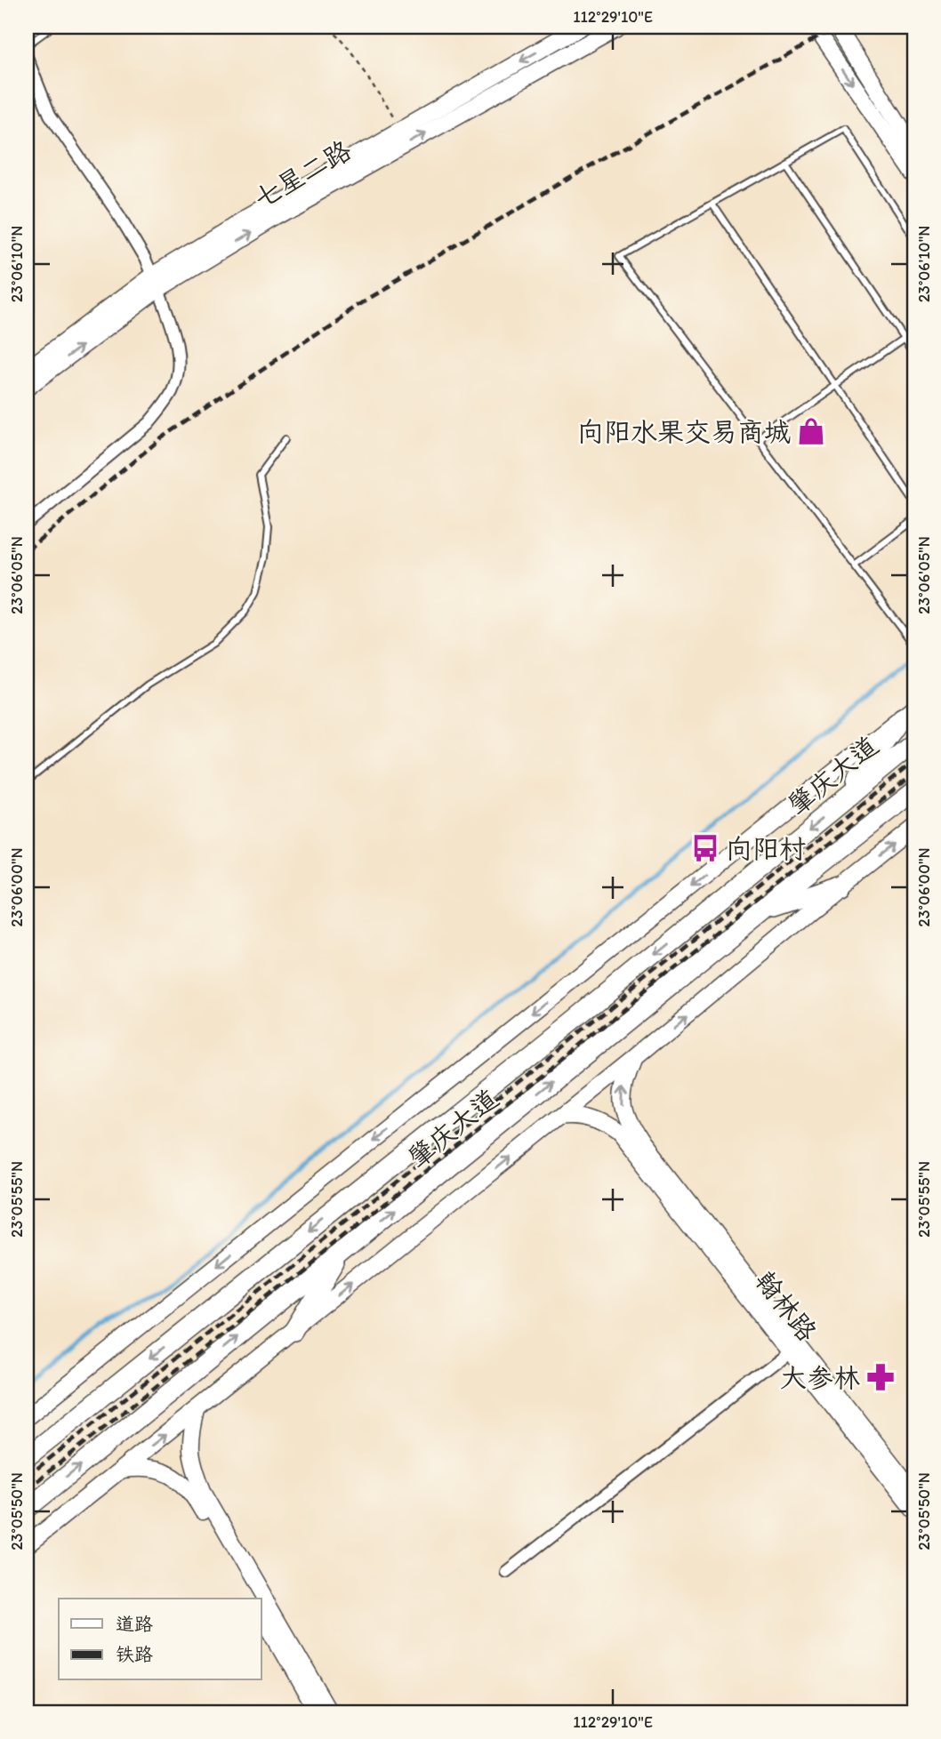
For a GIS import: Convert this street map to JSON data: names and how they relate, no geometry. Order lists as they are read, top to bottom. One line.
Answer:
{"streets":{"highway":["肇庆大道"],"street":["七星二路","翰林路"]},"places":{"shop":["向阳水果交易商城"],"bus stop":["向阳村"],"pharmacy":["大参林"]},"legend":["道路","铁路"],"coordinates":["112°29'10\"E","23°06'10\"N","23°06'05\"N","23°06'00\"N","23°05'55\"N","23°05'50\"N"]}
